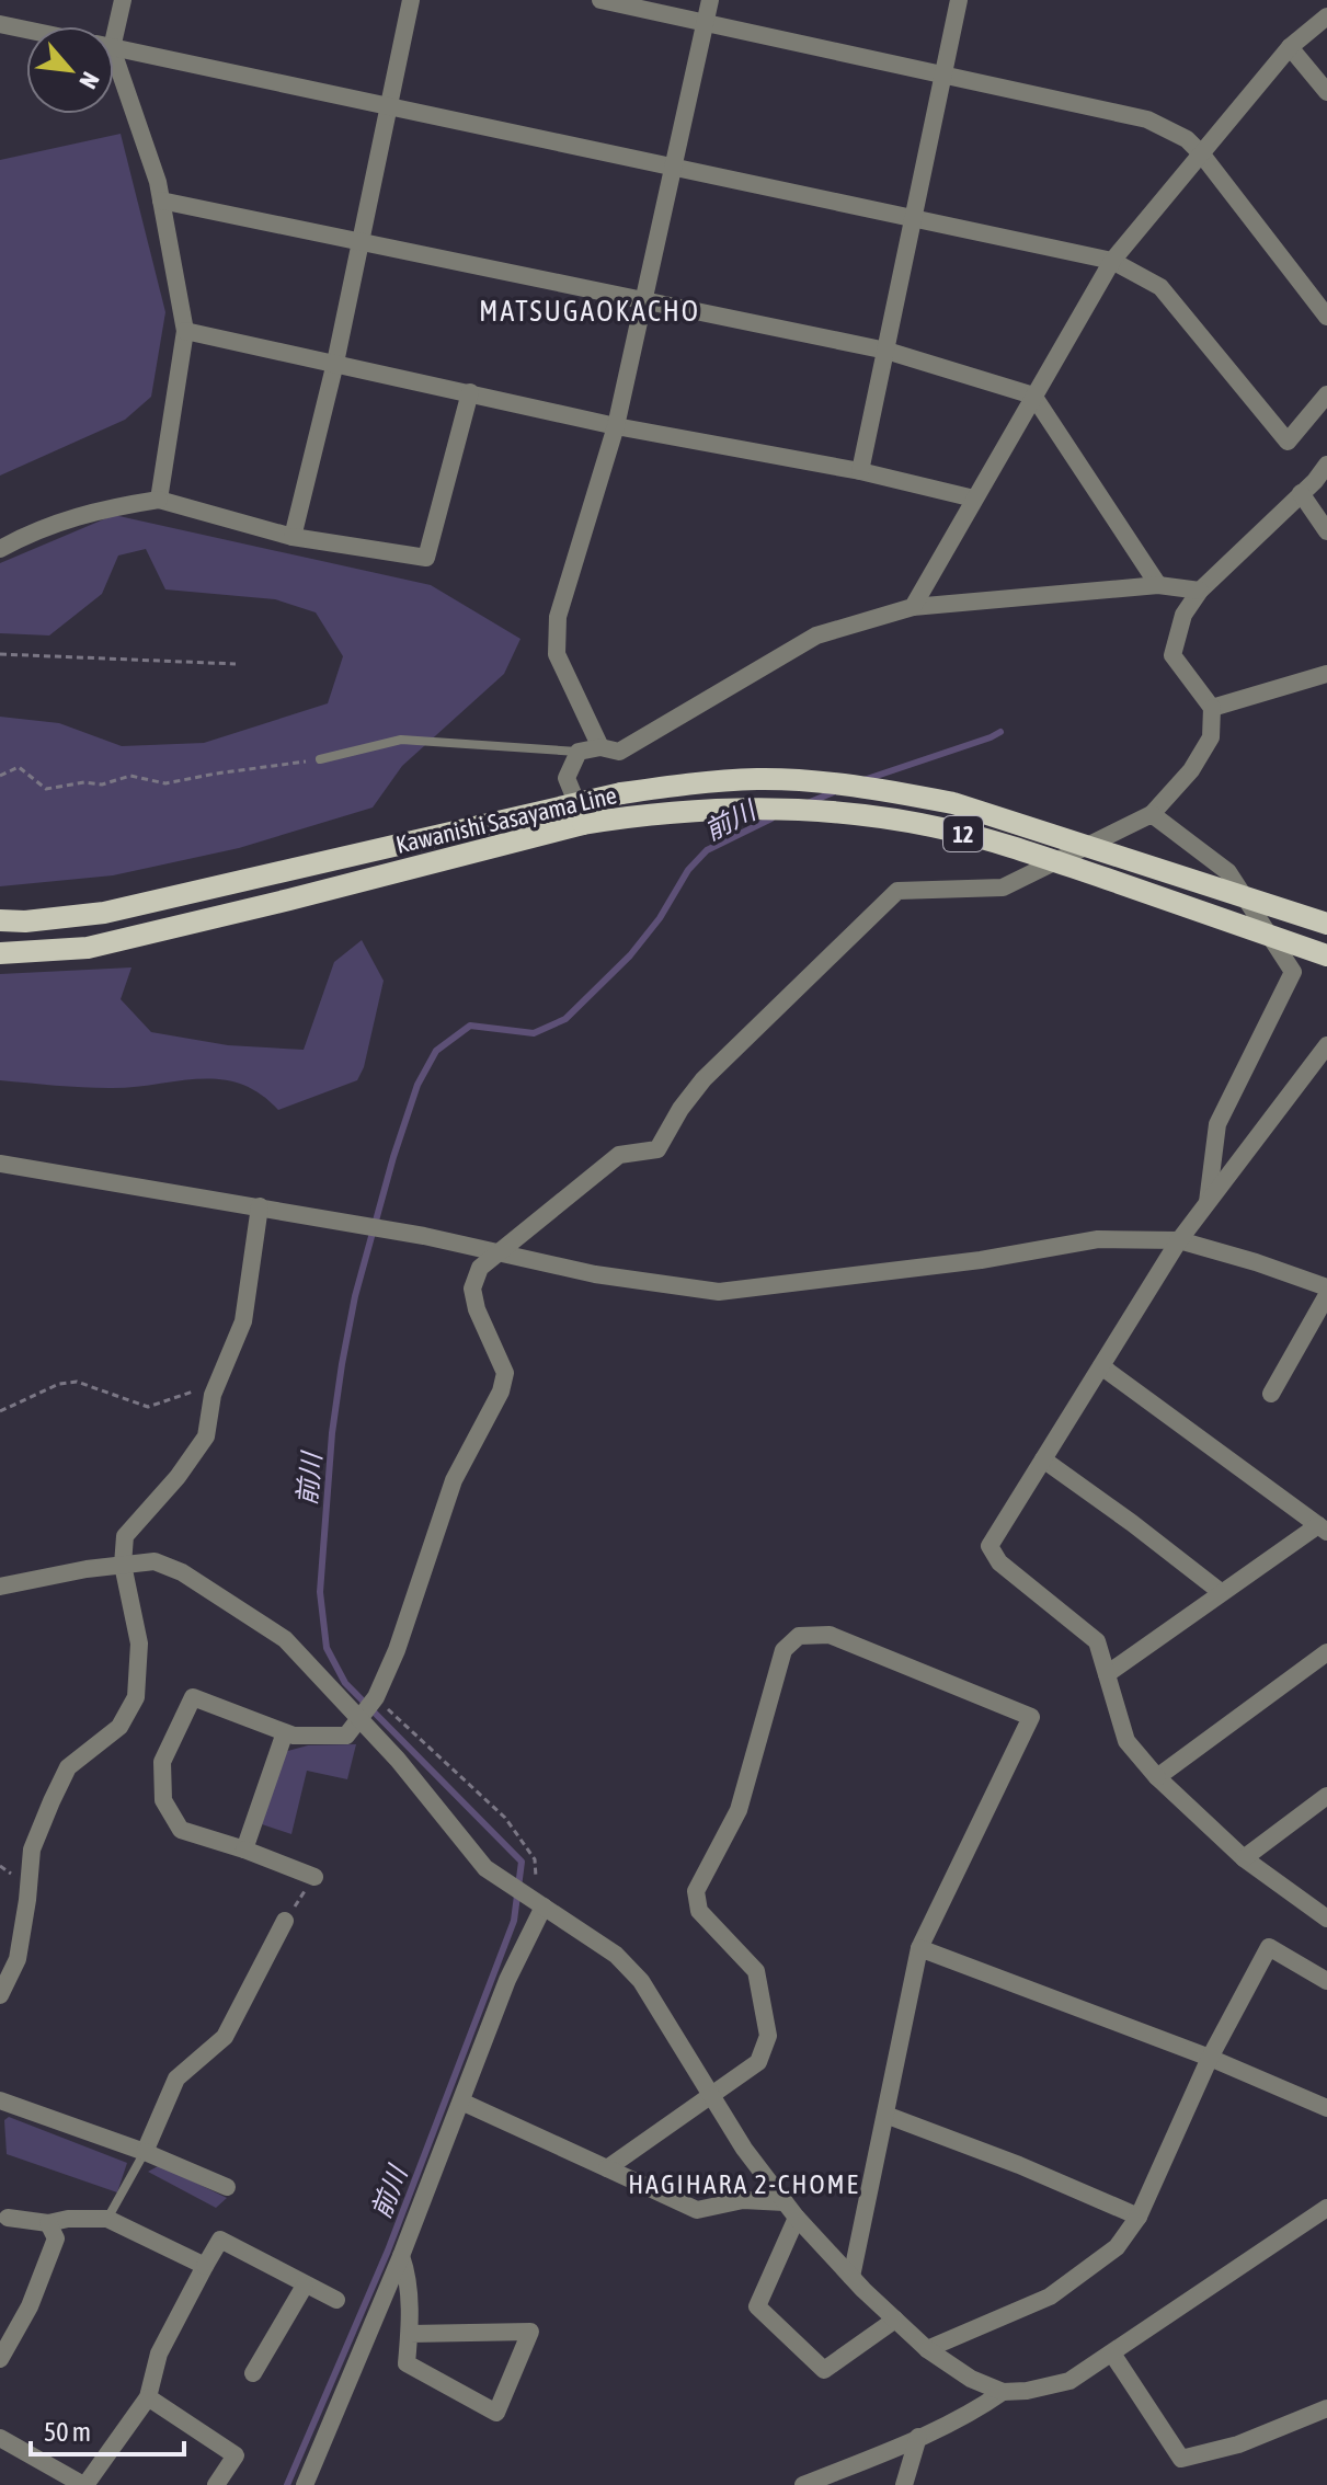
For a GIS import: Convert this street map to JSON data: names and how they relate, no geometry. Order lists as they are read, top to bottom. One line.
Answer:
{"streets":{"main road":["Kawanishi Sasayama Line","12"]},"districts":["MATSUGAOKACHO","HAGIHARA 2-CHOME"],"water":["前川"],"scale_bar":"50 m","north":"bottom right"}
